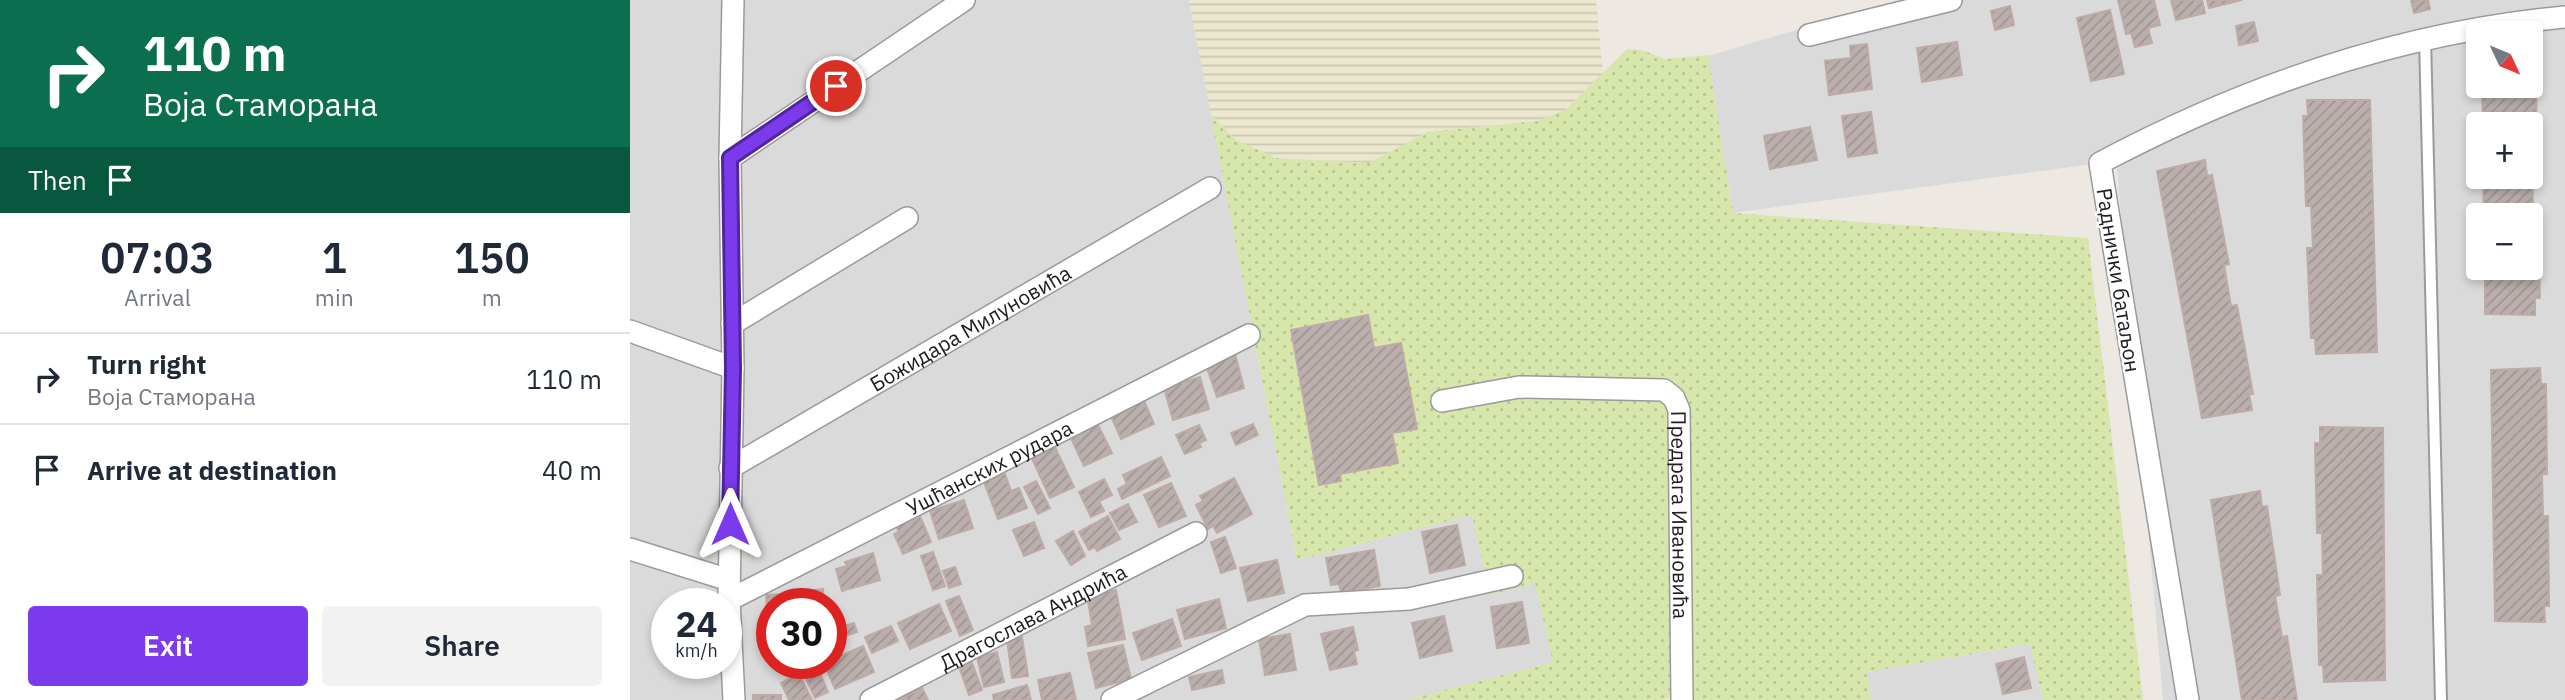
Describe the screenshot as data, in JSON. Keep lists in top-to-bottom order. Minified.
{"streets":{"street":["Раднички батаљон","Божидара Милуновића","Ушћанских рудара","Предрага Ивановића","Драгослава Андрића"]},"north":"bottom right","page":{"turn":["110 m","Воја Стаморана"],"map_buttons":["+","−"],"then":"Then","eta":["07:03","Arrival","1","min","150","m"],"list":[{"name":"Turn right","note":"Воја Стаморана","value":"110 m"},{"name":"Arrive at destination","value":"40 m"}],"speed":"24 km/h","limit":"30","buttons":["Exit","Share"]}}
